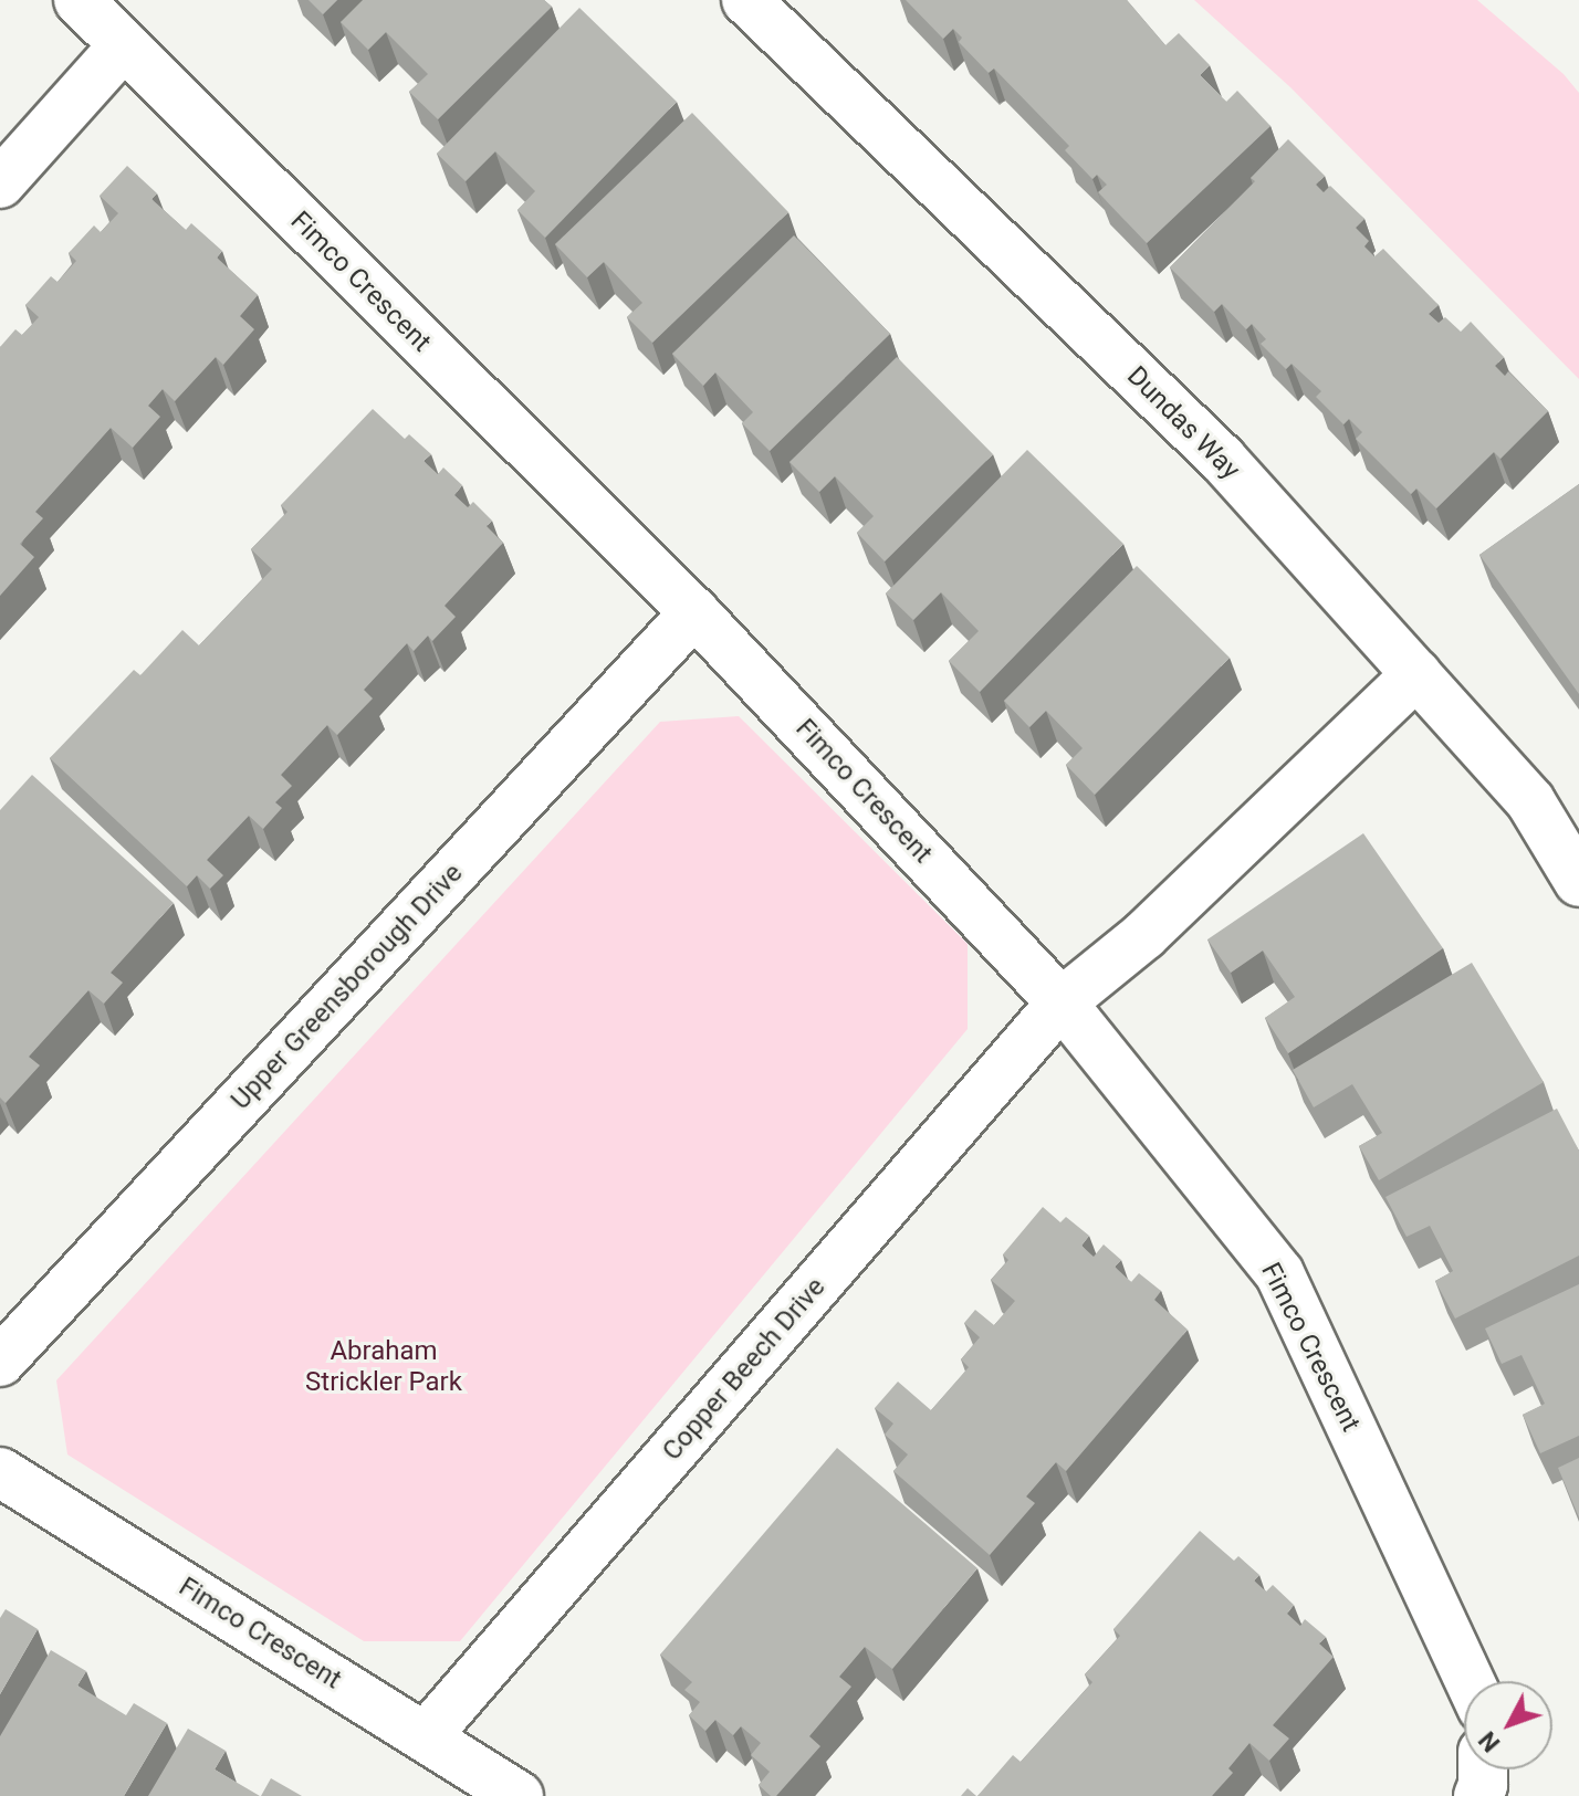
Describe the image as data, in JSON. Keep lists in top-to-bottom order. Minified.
{"streets":{"street":["Fimco Crescent","Dundas Way","Upper Greensborough Drive","Copper Beech Drive"]},"crossings":[["Fimco Crescent","Upper Greensborough Drive"],["Fimco Crescent","Copper Beech Drive"],["Dundas Way","Copper Beech Drive"]],"parks":["Abraham Strickler Park"],"north":"bottom left"}
